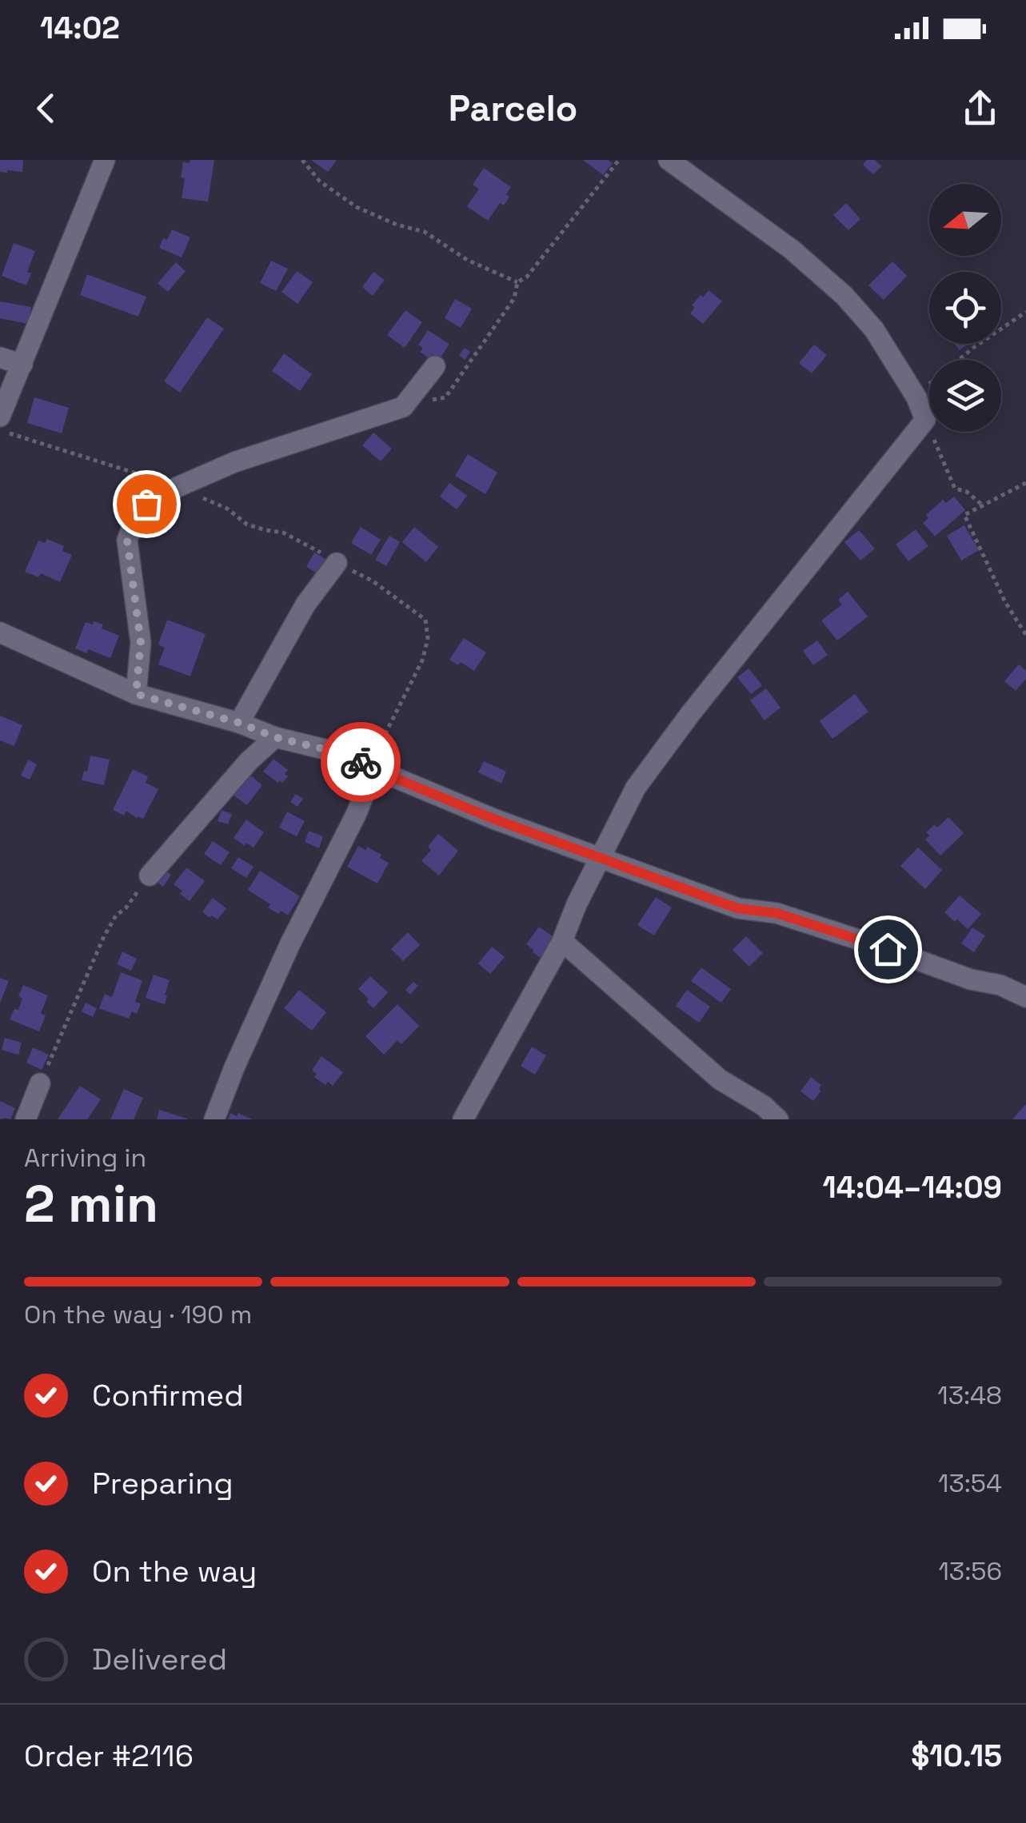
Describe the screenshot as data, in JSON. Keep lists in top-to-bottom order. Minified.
{"north":"left","page":{"status":"14:02","header":"Parcelo","heading":["2 min","Arriving in","14:04–14:09"],"panel":["Order #2116","$10.15"],"bar":"On the way · 190 m","list":[["Confirmed","13:48"],["Preparing","13:54"],["On the way","13:56"],"Delivered"]}}
